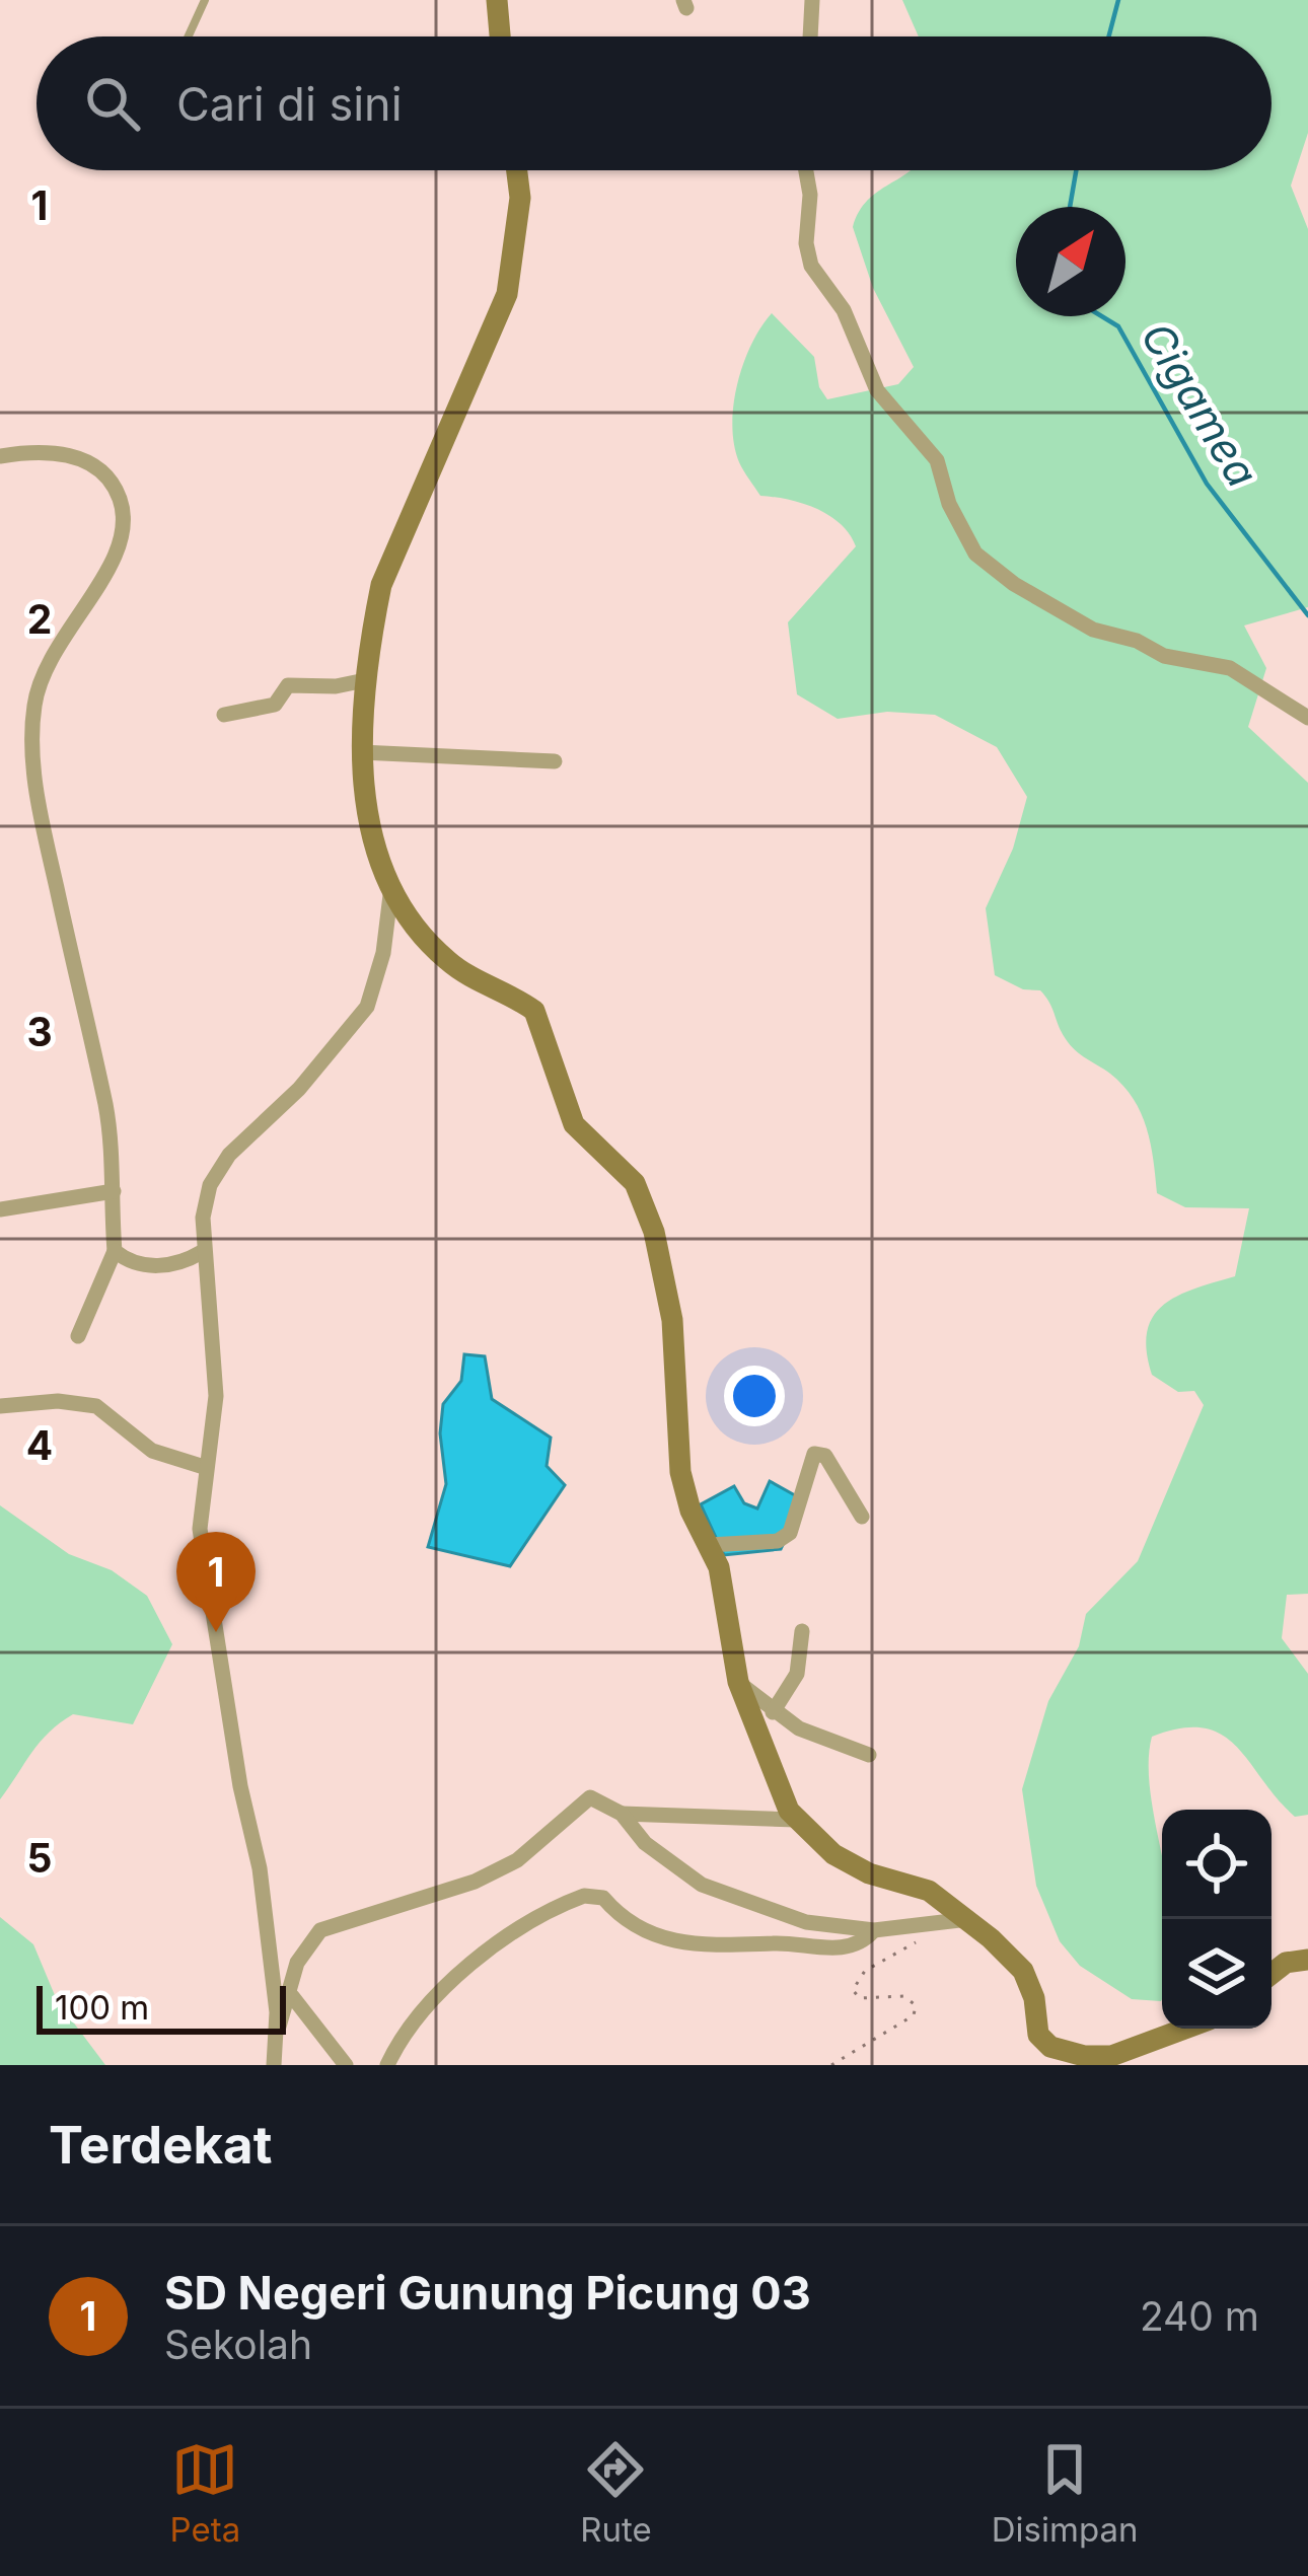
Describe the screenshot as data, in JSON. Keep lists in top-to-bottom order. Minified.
{"water":["Cigamea"],"scale_bar":"100 m","north":"top right","page":{"search":"Cari di sini","pins":"1","scale":"100 m","heading":"Terdekat","list":[{"mark":"1","name":"SD Negeri Gunung Picung 03","note":"Sekolah","value":"240 m"}],"nav":["Peta","Rute","Disimpan"]},"grid":{"rows":["1","2","3","4","5"]}}
